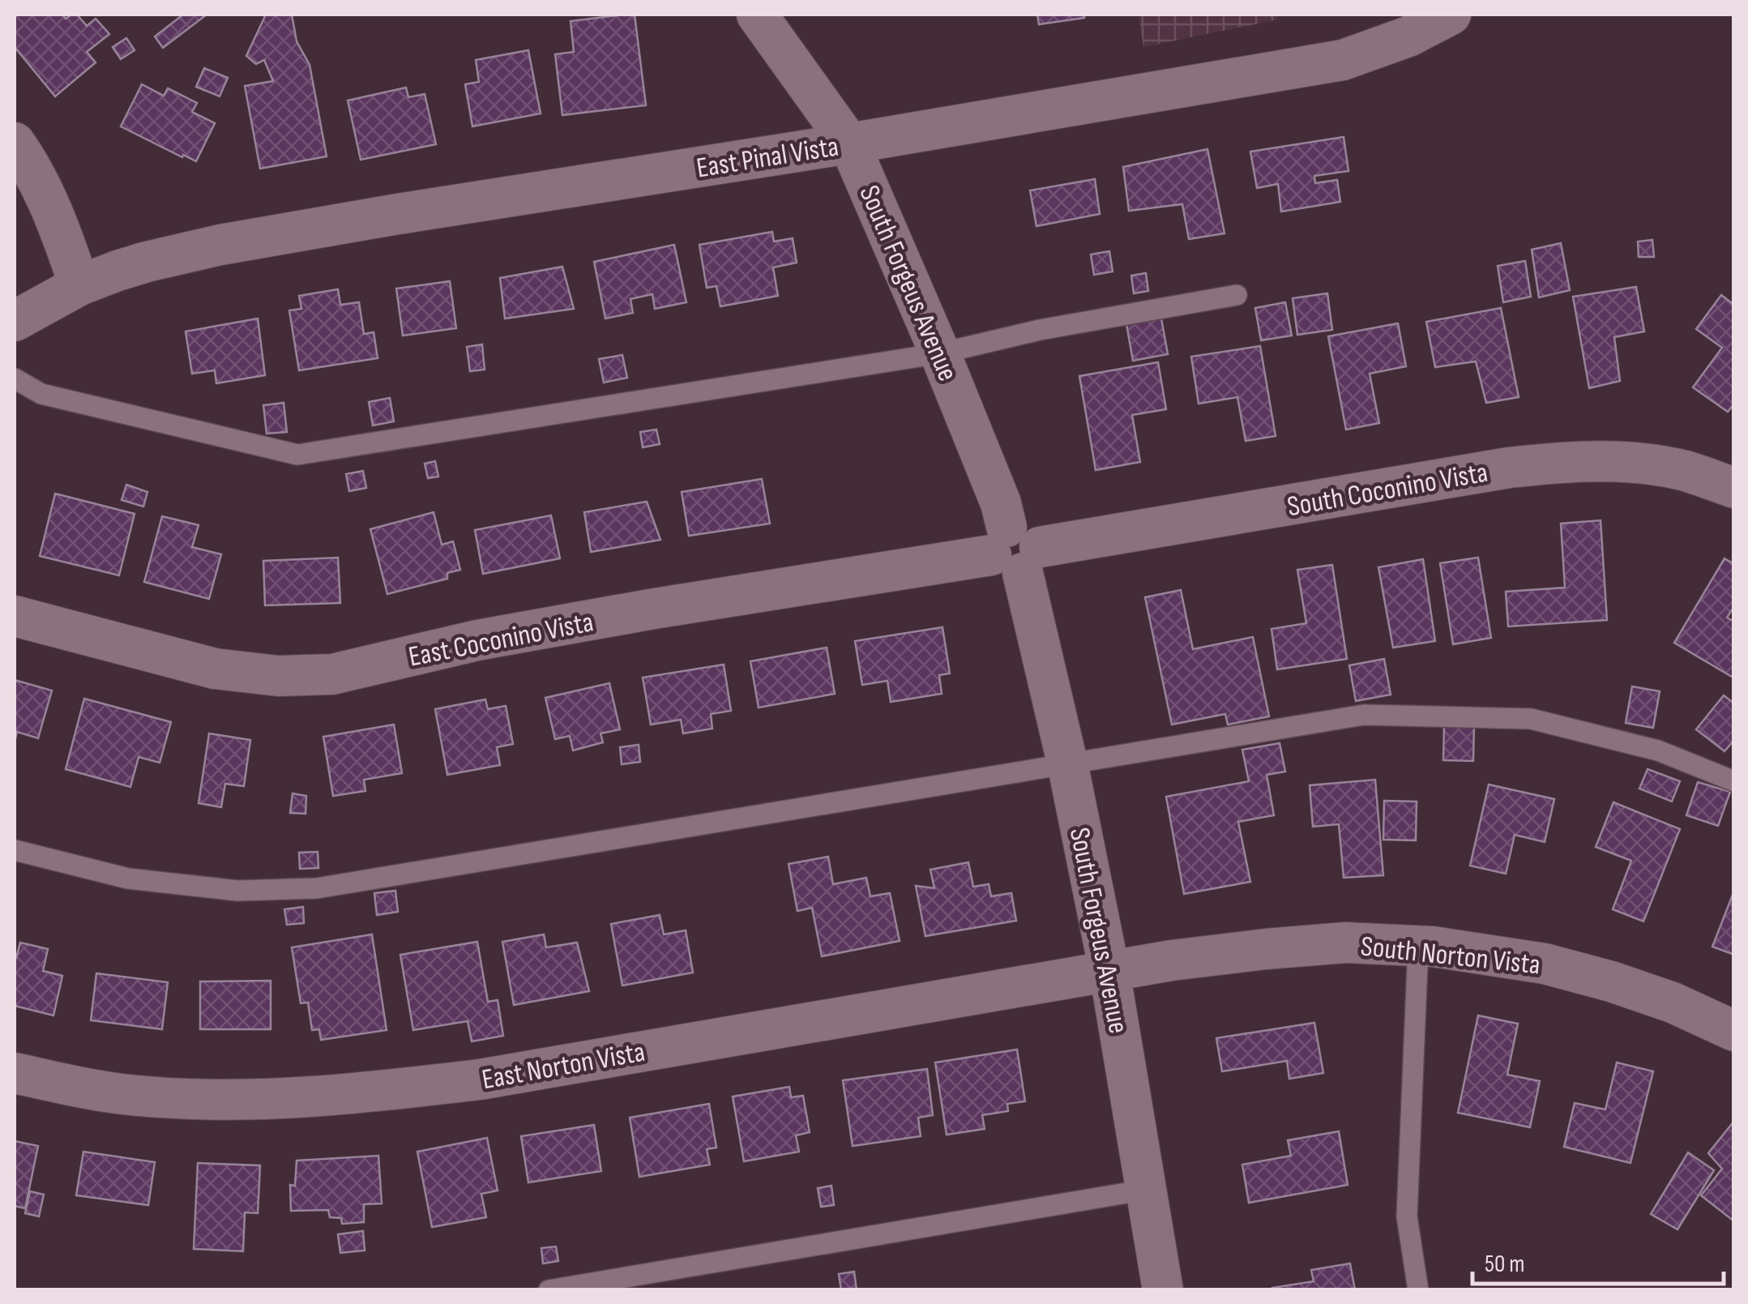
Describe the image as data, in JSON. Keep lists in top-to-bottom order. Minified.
{"streets":{"street":["East Pinal Vista","South Forgeus Avenue","South Coconino Vista","East Coconino Vista","South Norton Vista","East Norton Vista"]},"crossings":[["East Pinal Vista","South Forgeus Avenue"],["South Forgeus Avenue","South Coconino Vista"],["South Forgeus Avenue","East Coconino Vista"],["South Forgeus Avenue","South Norton Vista"],["South Forgeus Avenue","East Norton Vista"],["South Coconino Vista","East Coconino Vista"],["South Norton Vista","East Norton Vista"]],"scale_bar":"50 m"}
